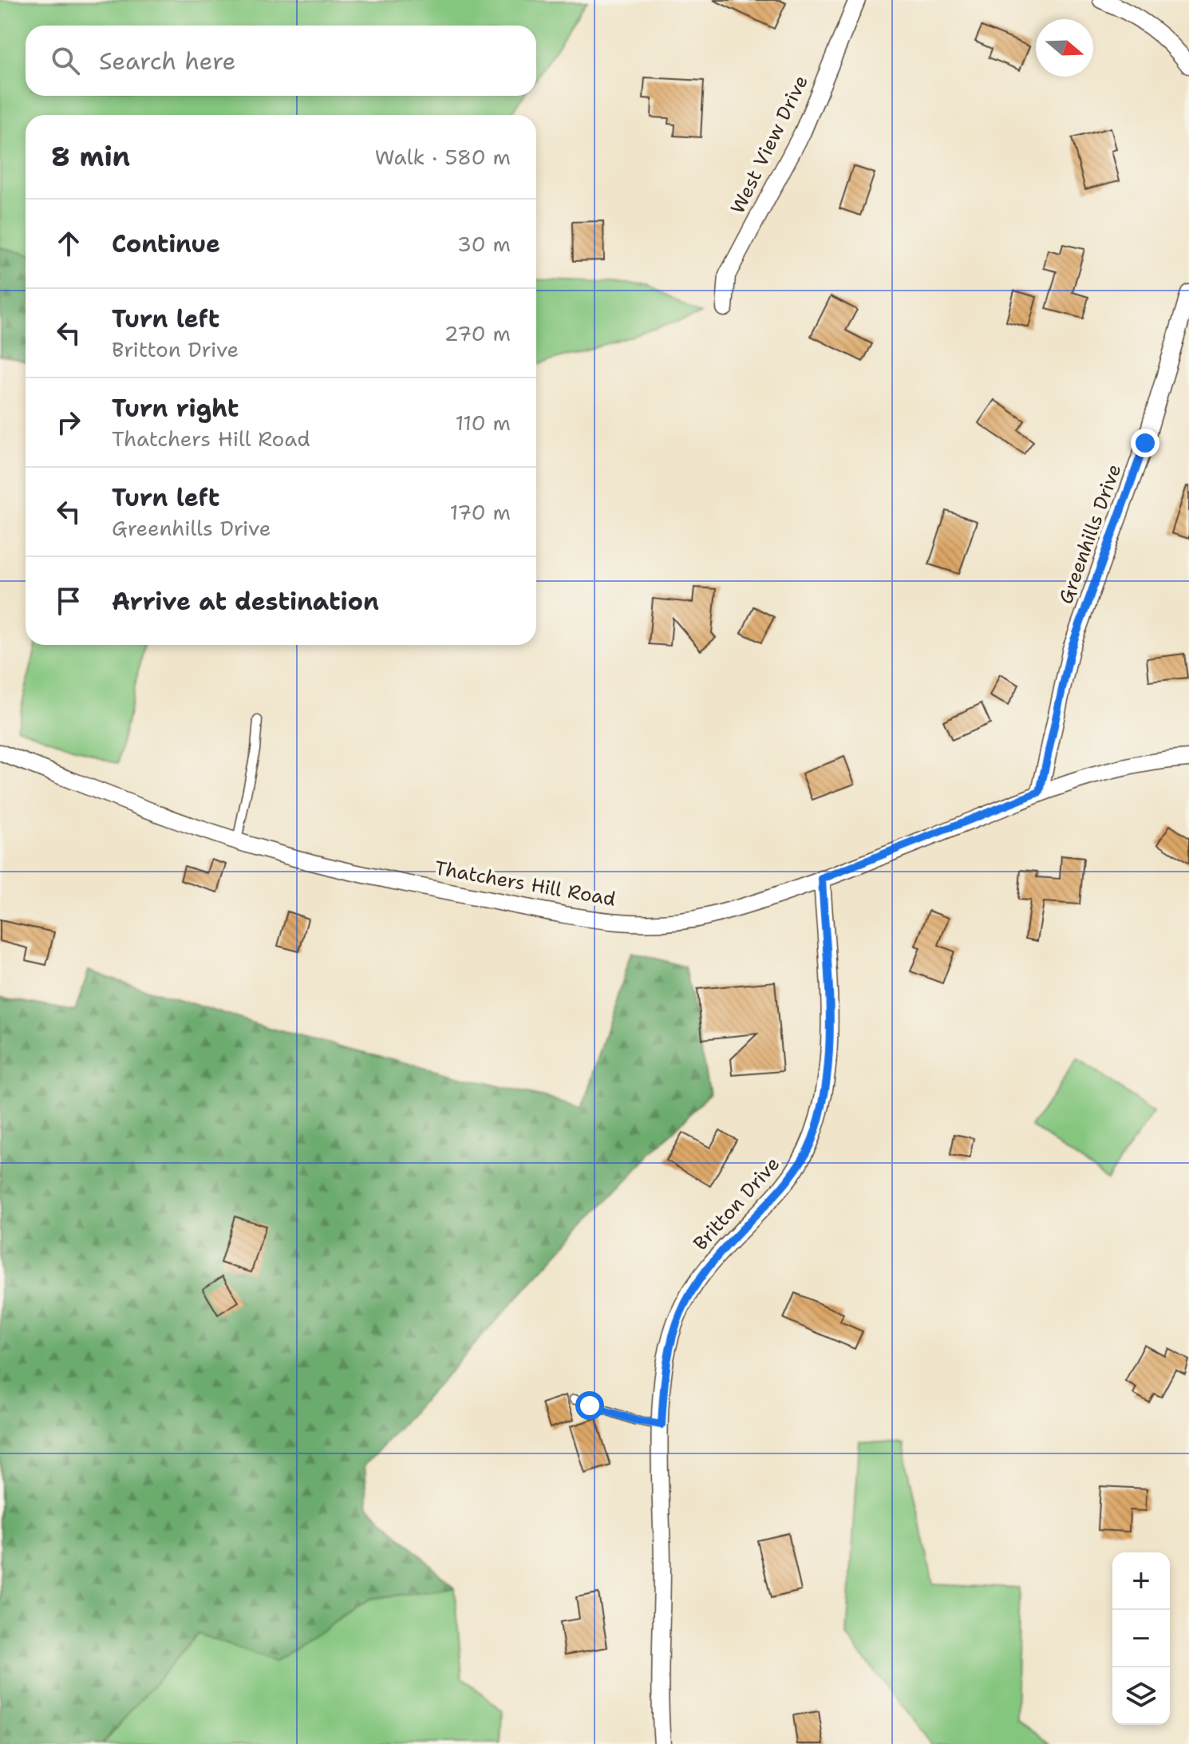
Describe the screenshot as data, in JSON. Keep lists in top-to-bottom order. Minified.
{"streets":{"street":["West View Drive","Greenhills Drive","Thatchers Hill Road","Britton Drive"]},"crossings":[["Greenhills Drive","Thatchers Hill Road"],["Thatchers Hill Road","Britton Drive"]],"north":"right","page":{"search":"Search here","heading":["8 min","Walk · 580 m"],"list":[["Continue","30 m"],["Turn left","Britton Drive","270 m"],["Turn right","Thatchers Hill Road","110 m"],["Turn left","Greenhills Drive","170 m"],"Arrive at destination"],"map_buttons":["+","−"]}}
